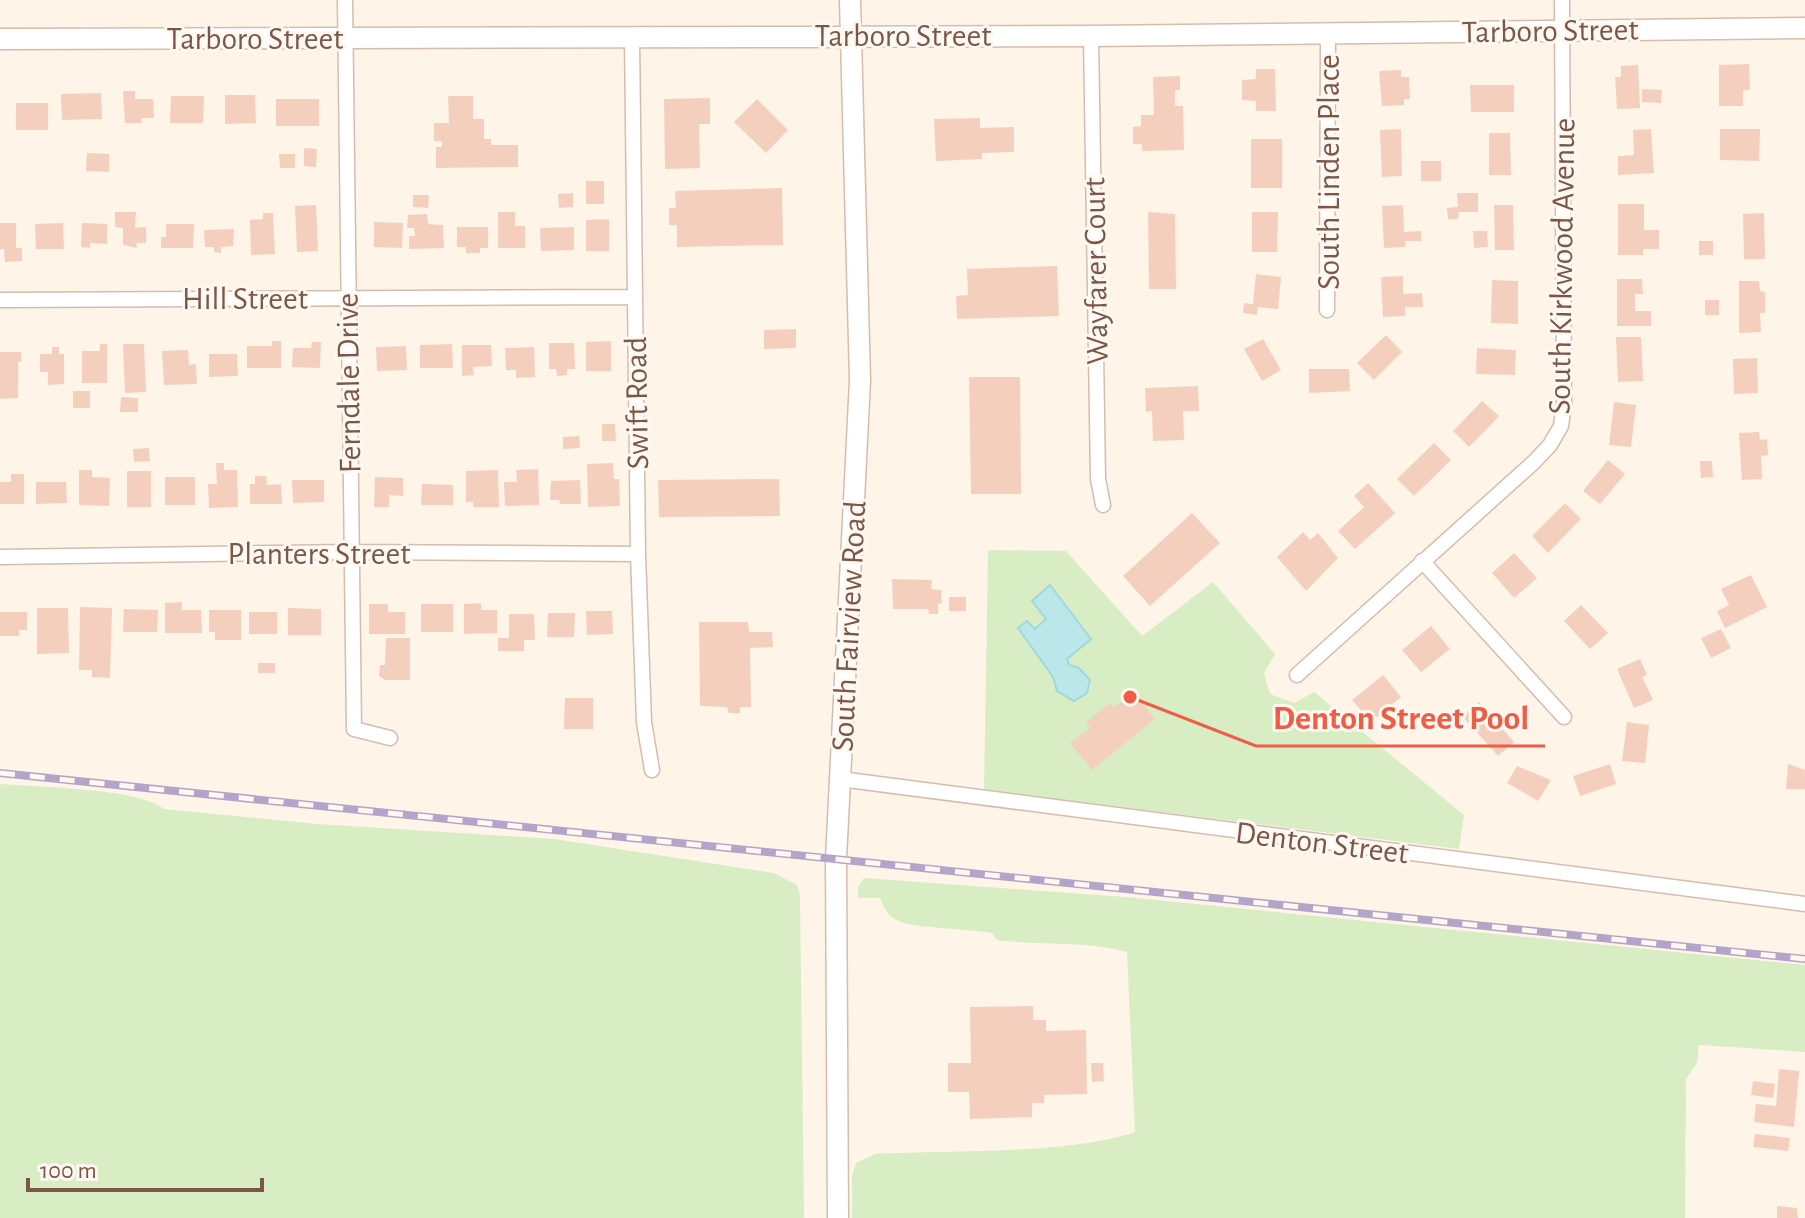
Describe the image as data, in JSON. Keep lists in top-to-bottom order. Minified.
{"streets":{"street":["Tarboro Street","South Linden Place","South Kirkwood Avenue","Wayfarer Court","Hill Street","Ferndale Drive","Swift Road","Planters Street","South Fairview Road","Denton Street"]},"crossings":[["Tarboro Street","South Linden Place"],["Tarboro Street","South Kirkwood Avenue"],["Tarboro Street","Wayfarer Court"],["Tarboro Street","Ferndale Drive"],["Tarboro Street","Swift Road"],["Tarboro Street","South Fairview Road"],["Hill Street","Ferndale Drive"],["Hill Street","Swift Road"],["Ferndale Drive","Planters Street"],["Swift Road","Planters Street"],["South Fairview Road","Denton Street"]],"places":["Denton Street Pool"],"scale_bar":"100 m"}
